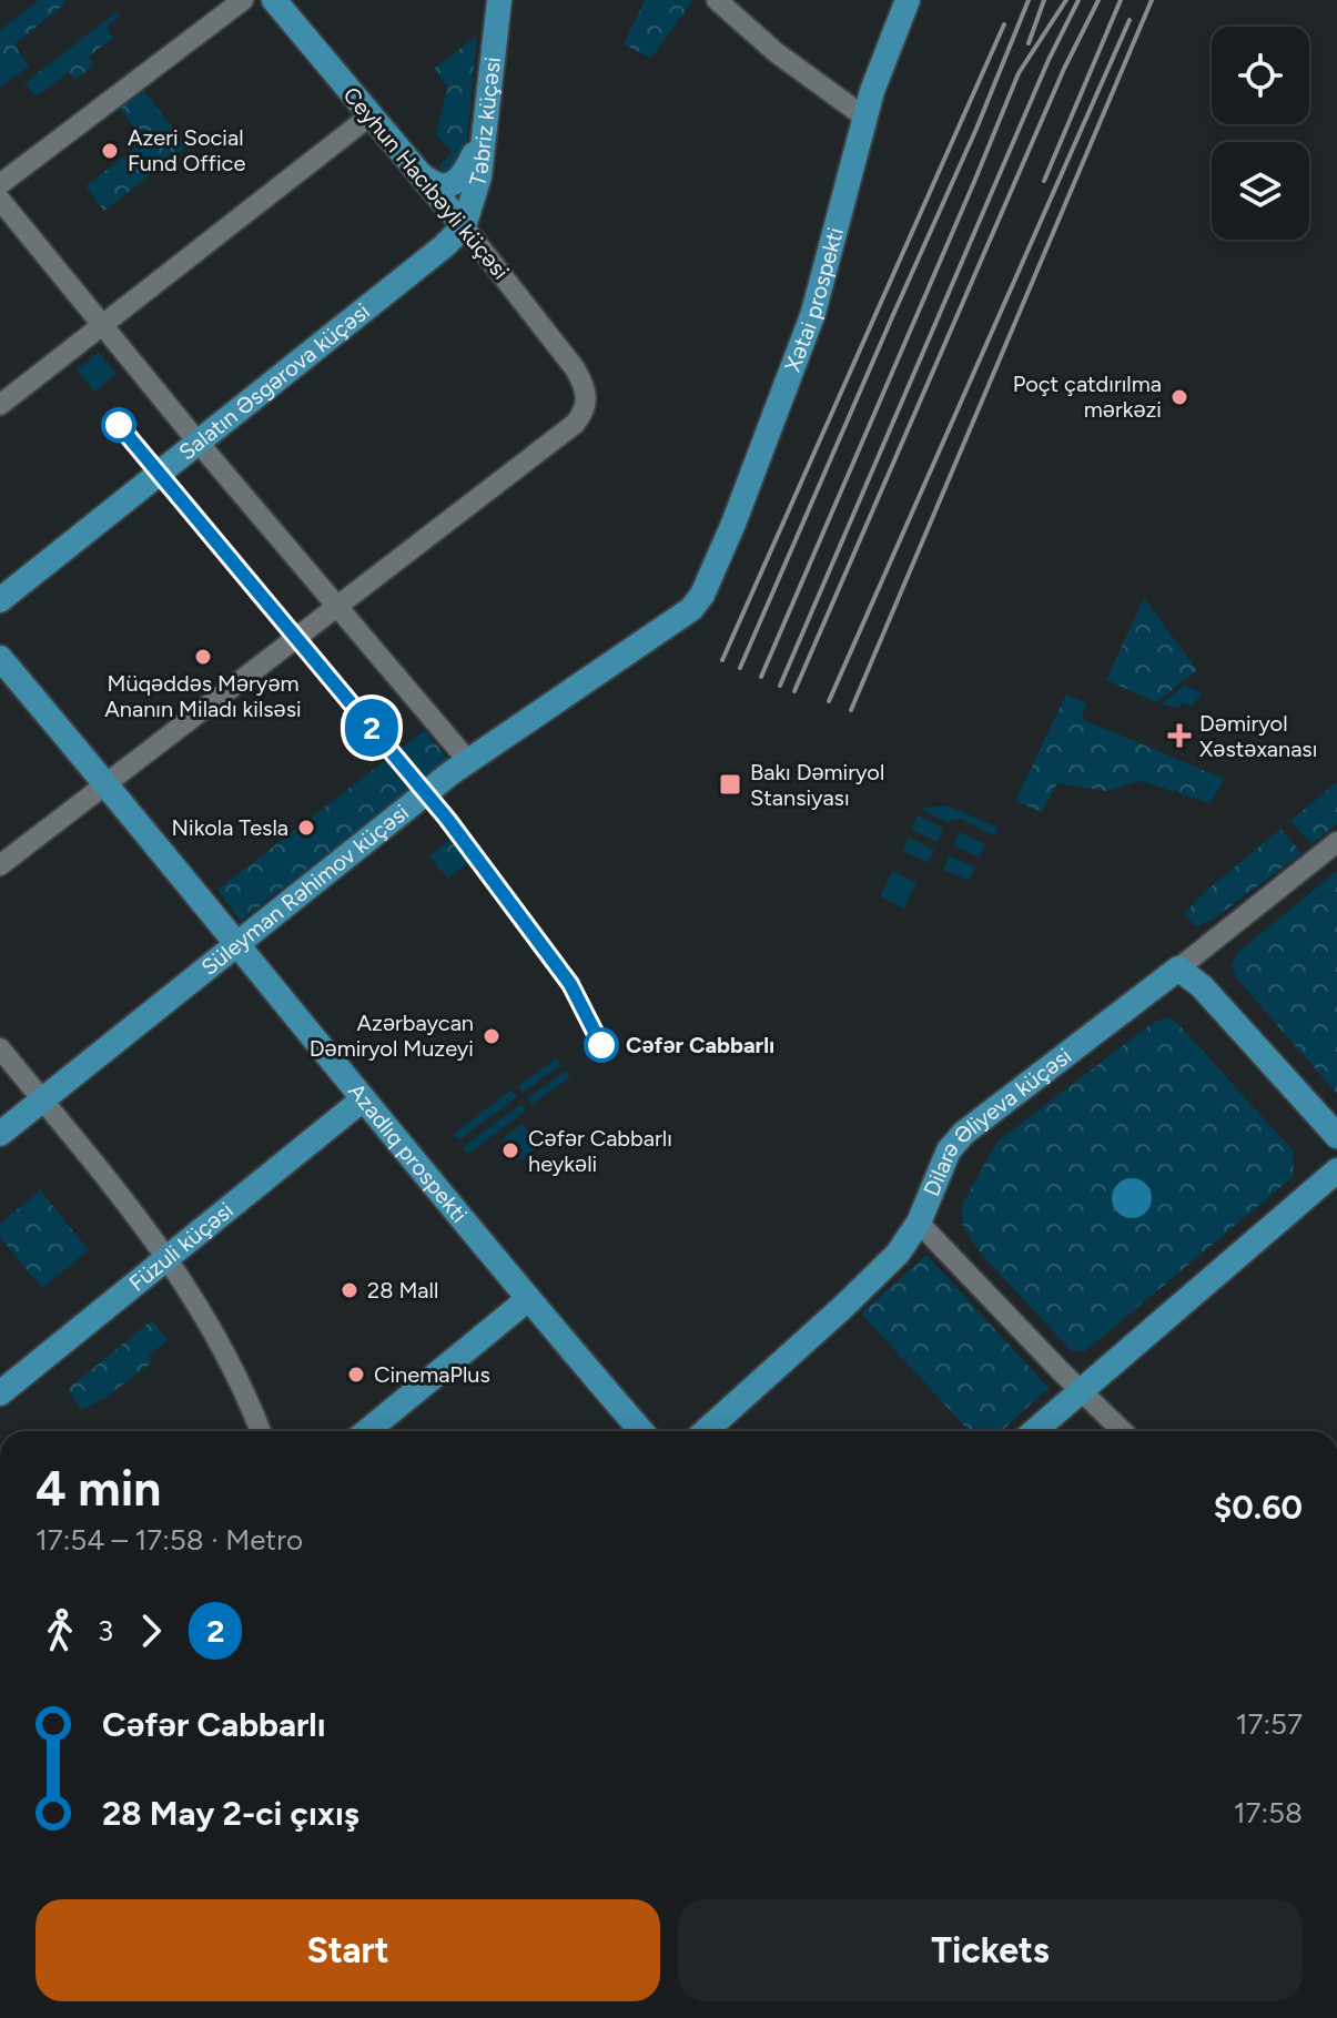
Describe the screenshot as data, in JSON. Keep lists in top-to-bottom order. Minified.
{"streets":{"main road":["Təbriz küçəsi","Ceyhun Hacıbəyli küçəsi","Xətai prospekti","Salatın Əsgərova küçəsi","Süleyman Rəhimov küçəsi","Dilarə Əliyeva küçəsi","Azadlıq prospekti","Füzuli küçəsi"]},"crossings":[["Təbriz küçəsi","Ceyhun Hacıbəyli küçəsi"],["Təbriz küçəsi","Salatın Əsgərova küçəsi"],["Ceyhun Hacıbəyli küçəsi","Salatın Əsgərova küçəsi"],["Xətai prospekti","Süleyman Rəhimov küçəsi"],["Süleyman Rəhimov küçəsi","Azadlıq prospekti"],["Azadlıq prospekti","Füzuli küçəsi"]],"places":{"other":["Azeri Social Fund Office","Poçt çatdırılma mərkəzi","Müqəddəs Məryəm Ananın Miladı kilsəsi","Nikola Tesla","Azərbaycan Dəmiryol Muzeyi","Cəfər Cabbarlı","Cəfər Cabbarlı heykəli","28 Mall","CinemaPlus"],"health":["Dəmiryol Xəstəxanası"],"transit":["Bakı Dəmiryol Stansiyası"]},"lines":["metro line 2"],"page":{"on_map":"2","heading":["4 min","17:54 – 17:58 · Metro","$0.60"],"legs":["3","2"],"list":[{"name":"Cəfər Cabbarlı","value":"17:57"},{"name":"28 May 2-ci çıxış","value":"17:58"}],"buttons":["Start","Tickets"]}}
